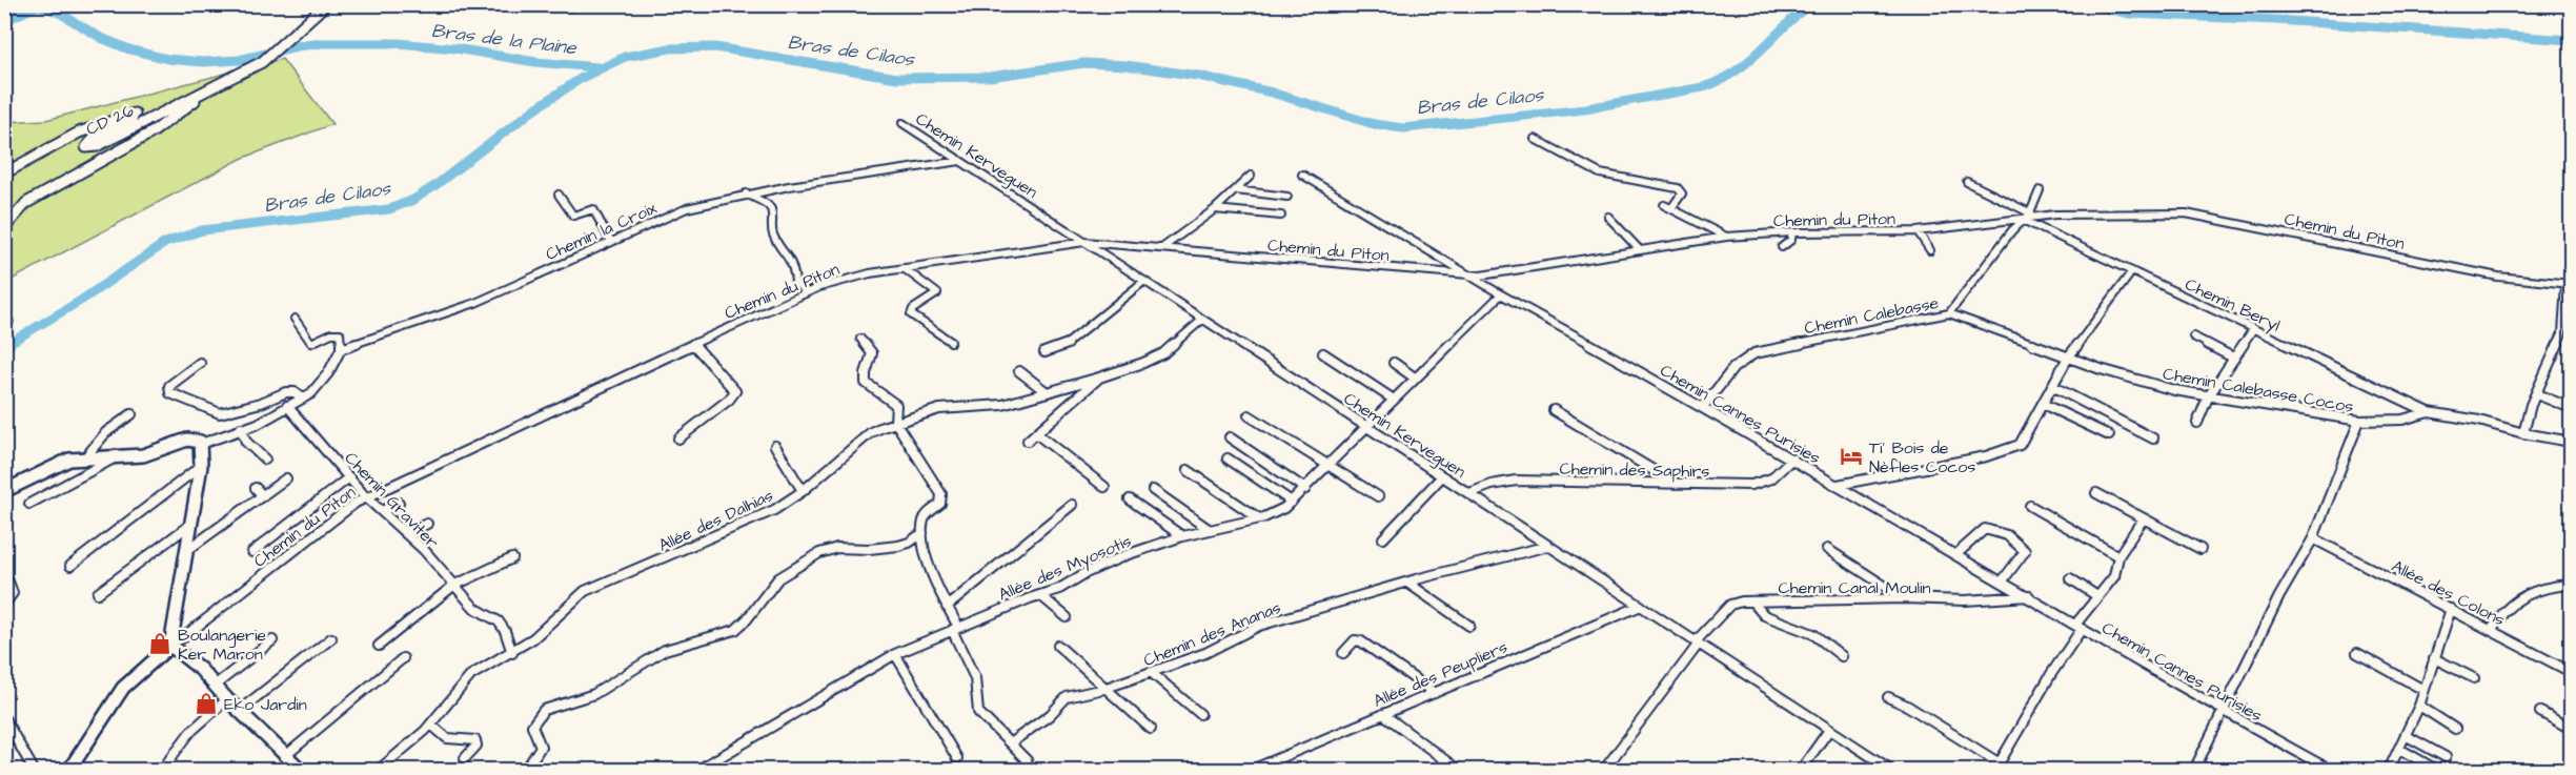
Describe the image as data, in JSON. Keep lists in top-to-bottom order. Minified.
{"streets":{"main road":["CD 26"],"street":["Chemin Kerveguen","Chemin du Piton","Chemin la Croix","Chemin Beryl","Chemin Calebasse","Chemin Calebasse Cocos","Chemin Cannes Purisies","Chemin des Saphirs","Chemin Graviter","Allée des Dalhias","Allée des Myosotis","Chemin Canal Moulin","Allée des Colons","Chemin des Ananas","Allée des Peupliers"]},"crossings":[["Chemin Kerveguen","Chemin du Piton"],["Chemin Kerveguen","Chemin la Croix"],["Chemin Kerveguen","Chemin des Saphirs"],["Chemin Kerveguen","Allée des Dalhias"],["Chemin Kerveguen","Allée des Myosotis"],["Chemin Kerveguen","Chemin Canal Moulin"],["Chemin Kerveguen","Chemin des Ananas"],["Chemin Kerveguen","Allée des Peupliers"],["Chemin du Piton","Chemin Beryl"],["Chemin du Piton","Chemin Calebasse"],["Chemin du Piton","Chemin Cannes Purisies"],["Chemin du Piton","Chemin Graviter"],["Chemin Beryl","Chemin Calebasse"],["Chemin Beryl","Chemin Calebasse Cocos"],["Chemin Calebasse","Chemin Calebasse Cocos"],["Chemin Calebasse","Chemin Cannes Purisies"],["Chemin Cannes Purisies","Chemin des Saphirs"],["Chemin Cannes Purisies","Allée des Myosotis"],["Chemin Cannes Purisies","Chemin Canal Moulin"],["Chemin Graviter","Allée des Dalhias"]],"water":["Bras de la Plaine","Bras de Cilaos"],"places":{"hotel":["Ti' Bois de Nèfles Cocos"],"shop":["Boulangerie Ker Maron","Eko Jardin"]}}
